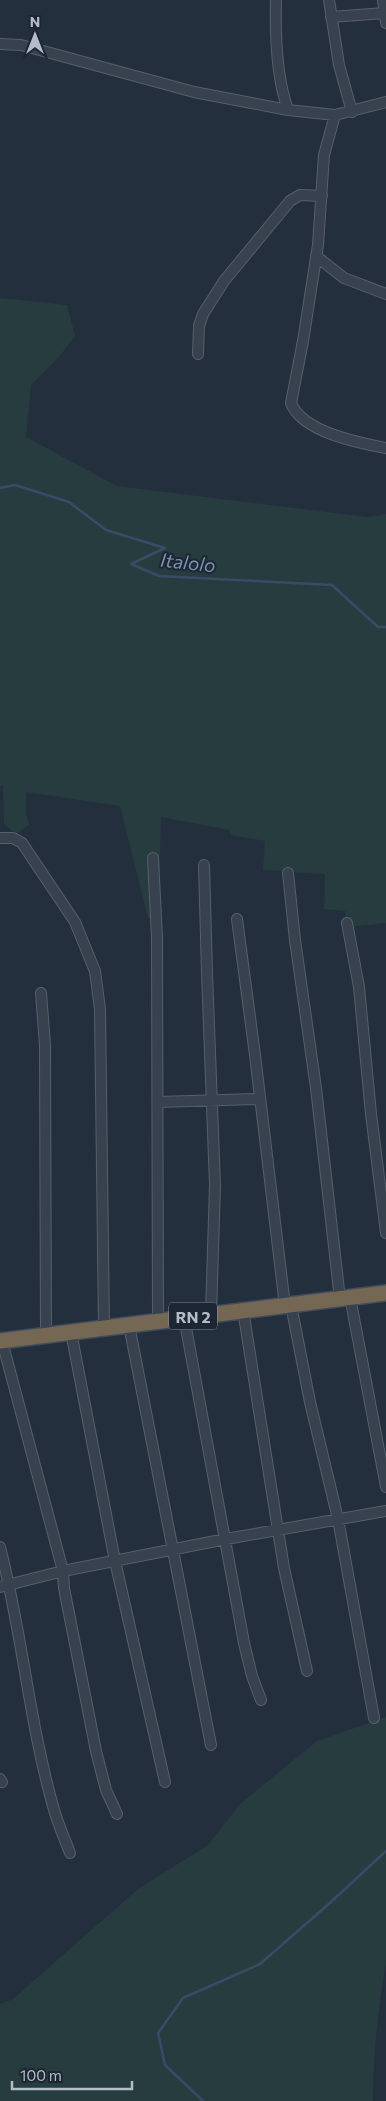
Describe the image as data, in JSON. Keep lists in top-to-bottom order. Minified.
{"streets":{"highway":["RN 2"]},"water":["Italolo"],"scale_bar":"100 m","north":"top"}
